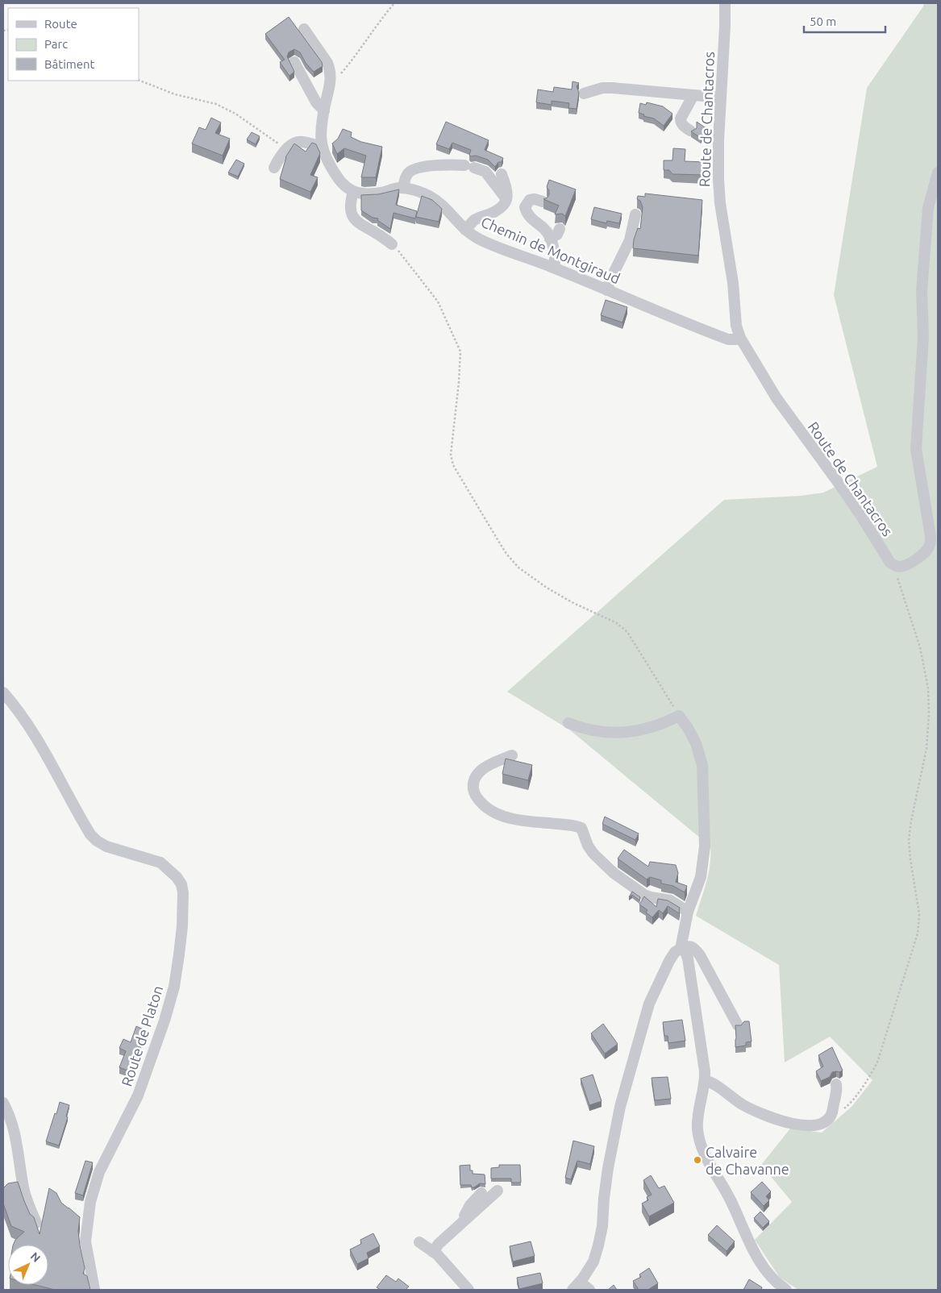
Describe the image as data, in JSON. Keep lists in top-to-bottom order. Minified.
{"streets":{"street":["Route de Chantacros","Chemin de Montgiraud","Route de Platon"]},"crossings":[["Route de Chantacros","Chemin de Montgiraud"]],"places":["Calvaire de Chavanne"],"legend":["Route","Parc","Bâtiment"],"scale_bar":"50 m","north":"top right"}
